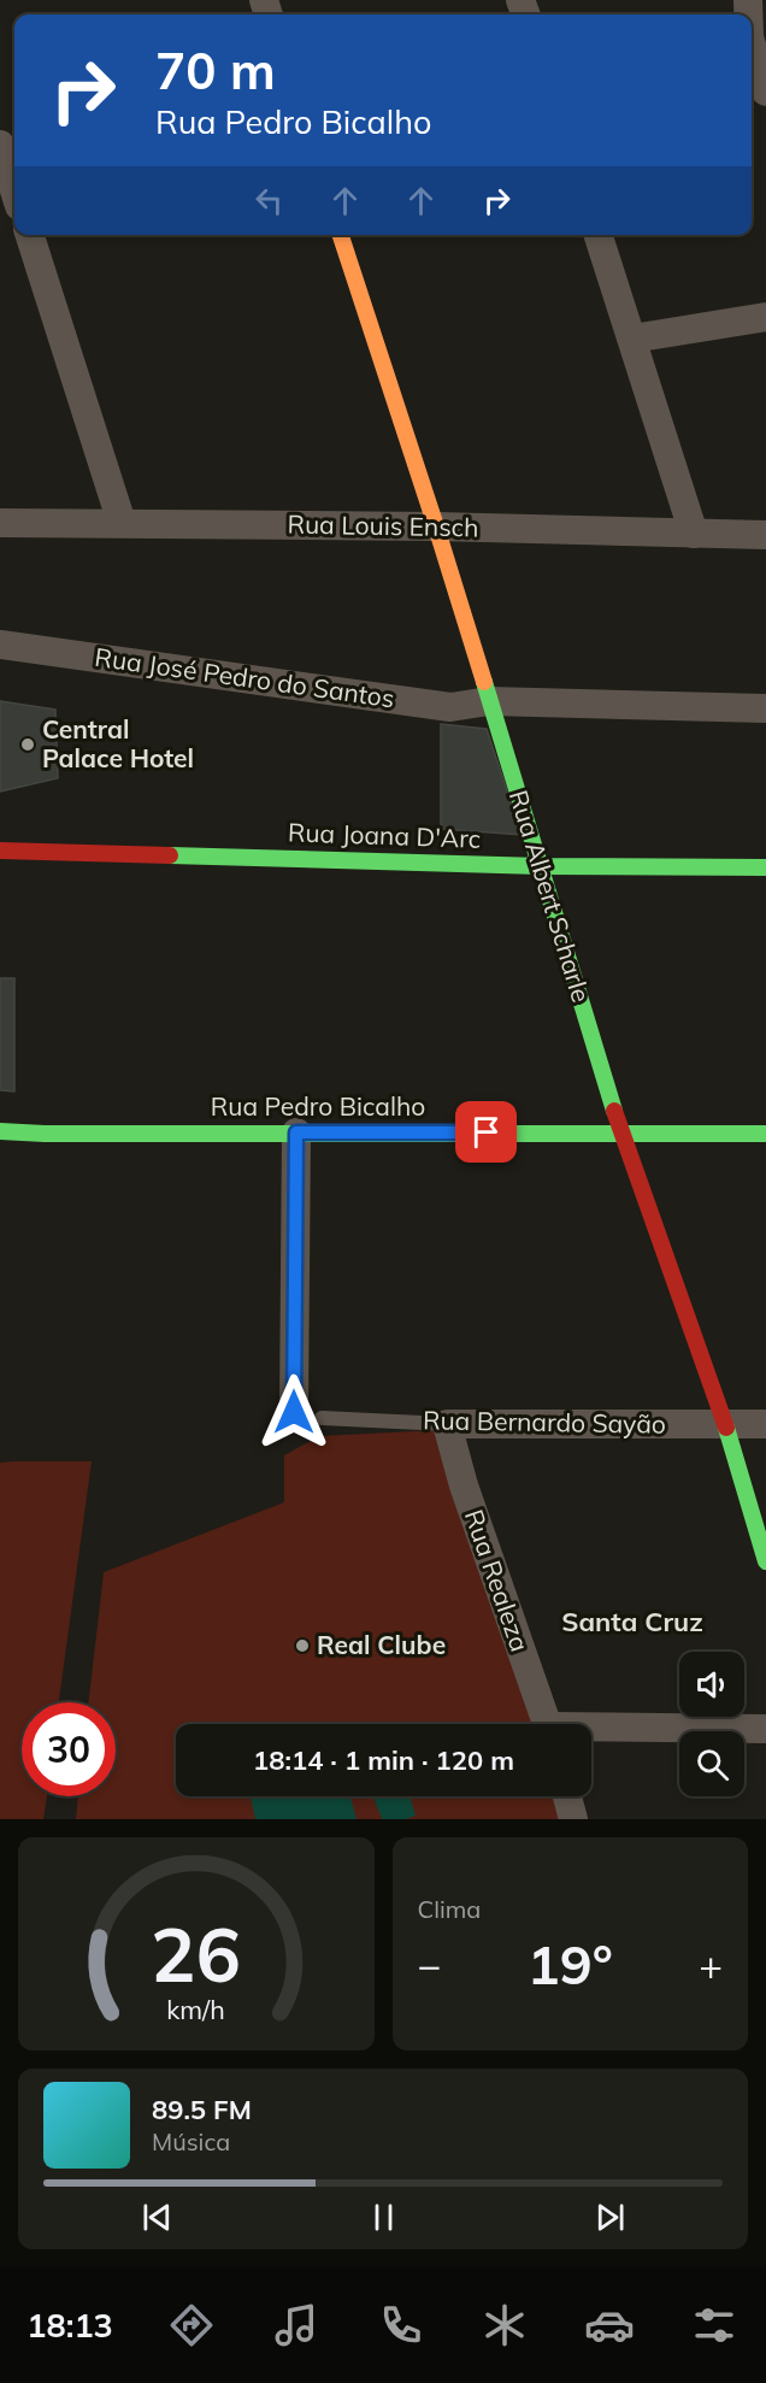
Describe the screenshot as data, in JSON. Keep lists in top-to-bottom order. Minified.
{"streets":{"street":["Rua Louis Ensch","Rua José Pedro do Santos","Rua Joana D'Arc","Rua Albert Scharle","Rua Pedro Bicalho","Rua Bernardo Sayão","Rua Realeza"]},"crossings":[["Rua Louis Ensch","Rua Albert Scharle"],["Rua José Pedro do Santos","Rua Albert Scharle"],["Rua Joana D'Arc","Rua Albert Scharle"],["Rua Albert Scharle","Rua Pedro Bicalho"],["Rua Albert Scharle","Rua Bernardo Sayão"],["Rua Bernardo Sayão","Rua Realeza"]],"districts":["Santa Cruz"],"places":["Central Palace Hotel","Real Clube"],"page":{"turn":["70 m","Rua Pedro Bicalho"],"limit":"30","trip":"18:14 · 1 min · 120 m","tile":"Clima","heat":["−","19°","+"],"song":["89.5 FM","Música"],"tabs":"18:13","gauge":["26","km/h"]}}
